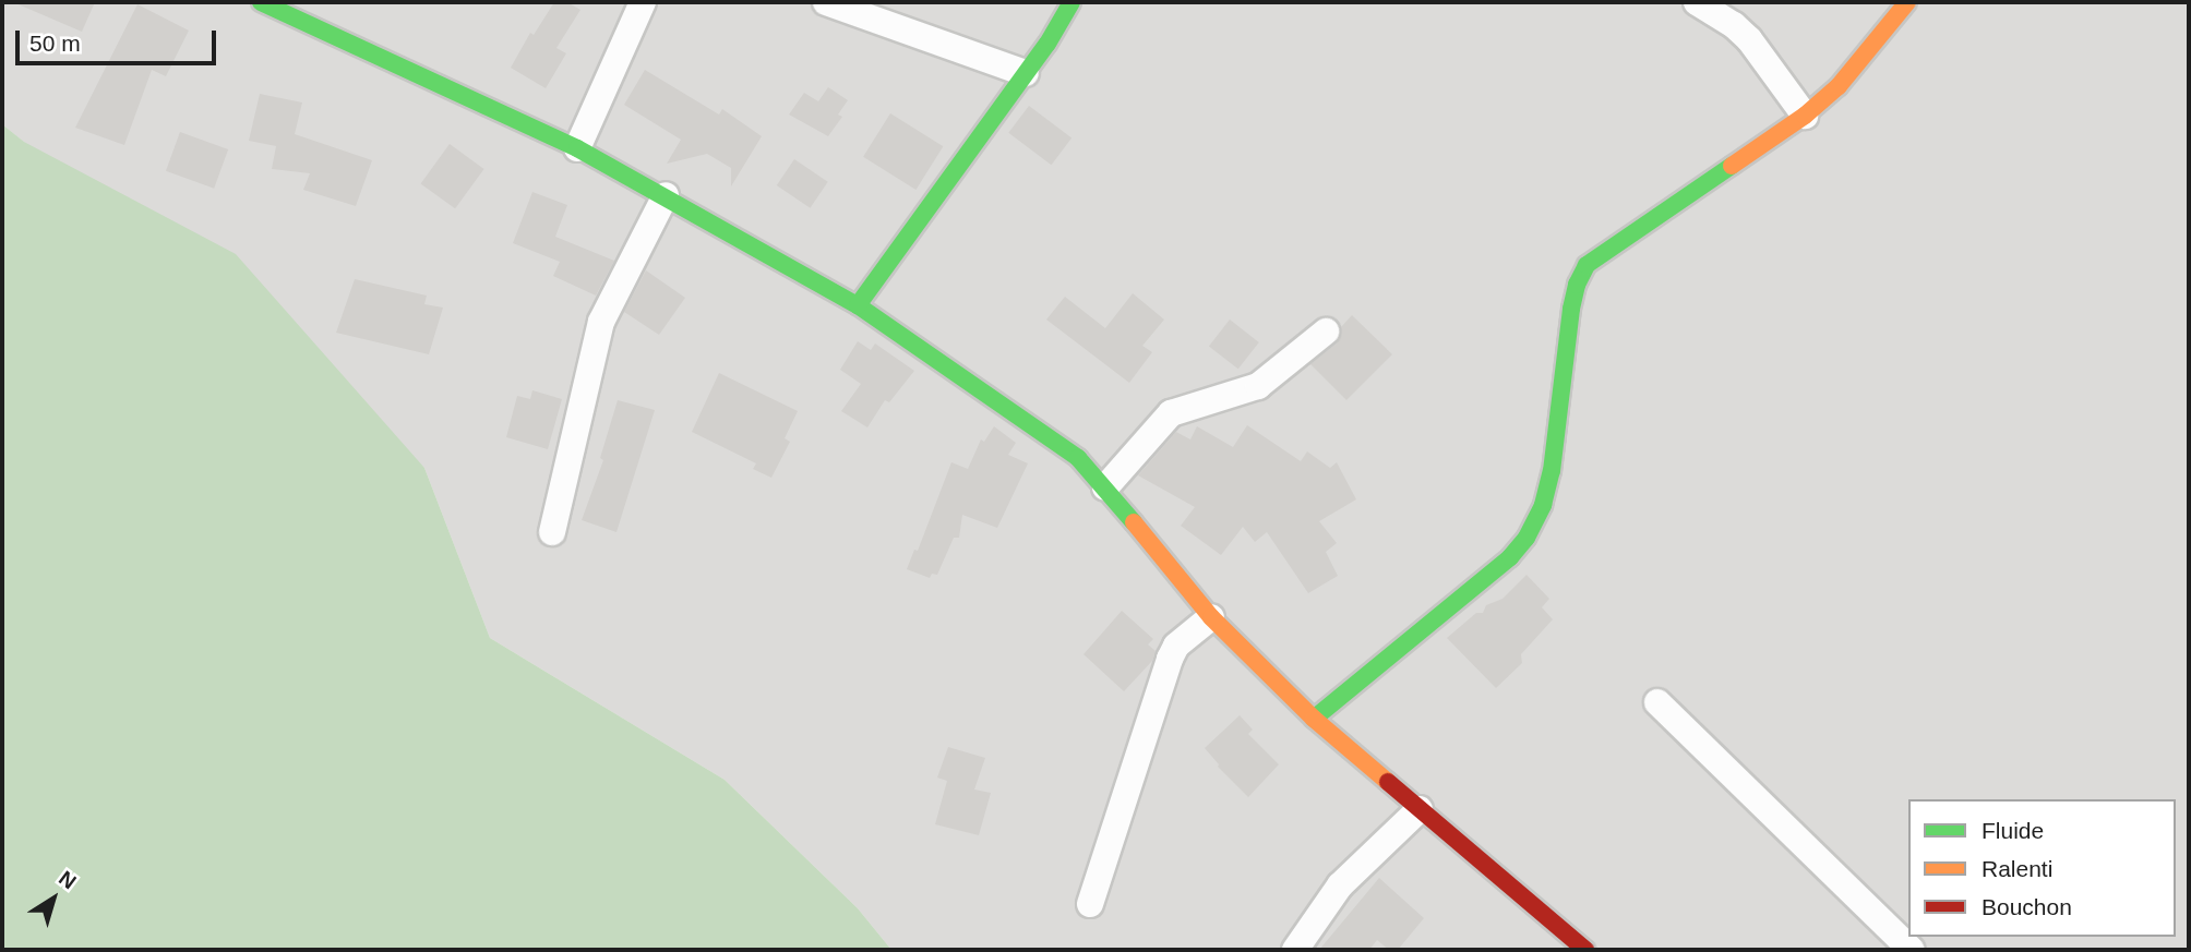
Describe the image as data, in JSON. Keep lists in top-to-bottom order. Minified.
{"legend":["Fluide","Ralenti","Bouchon"],"scale_bar":"50 m","north":"top right"}
